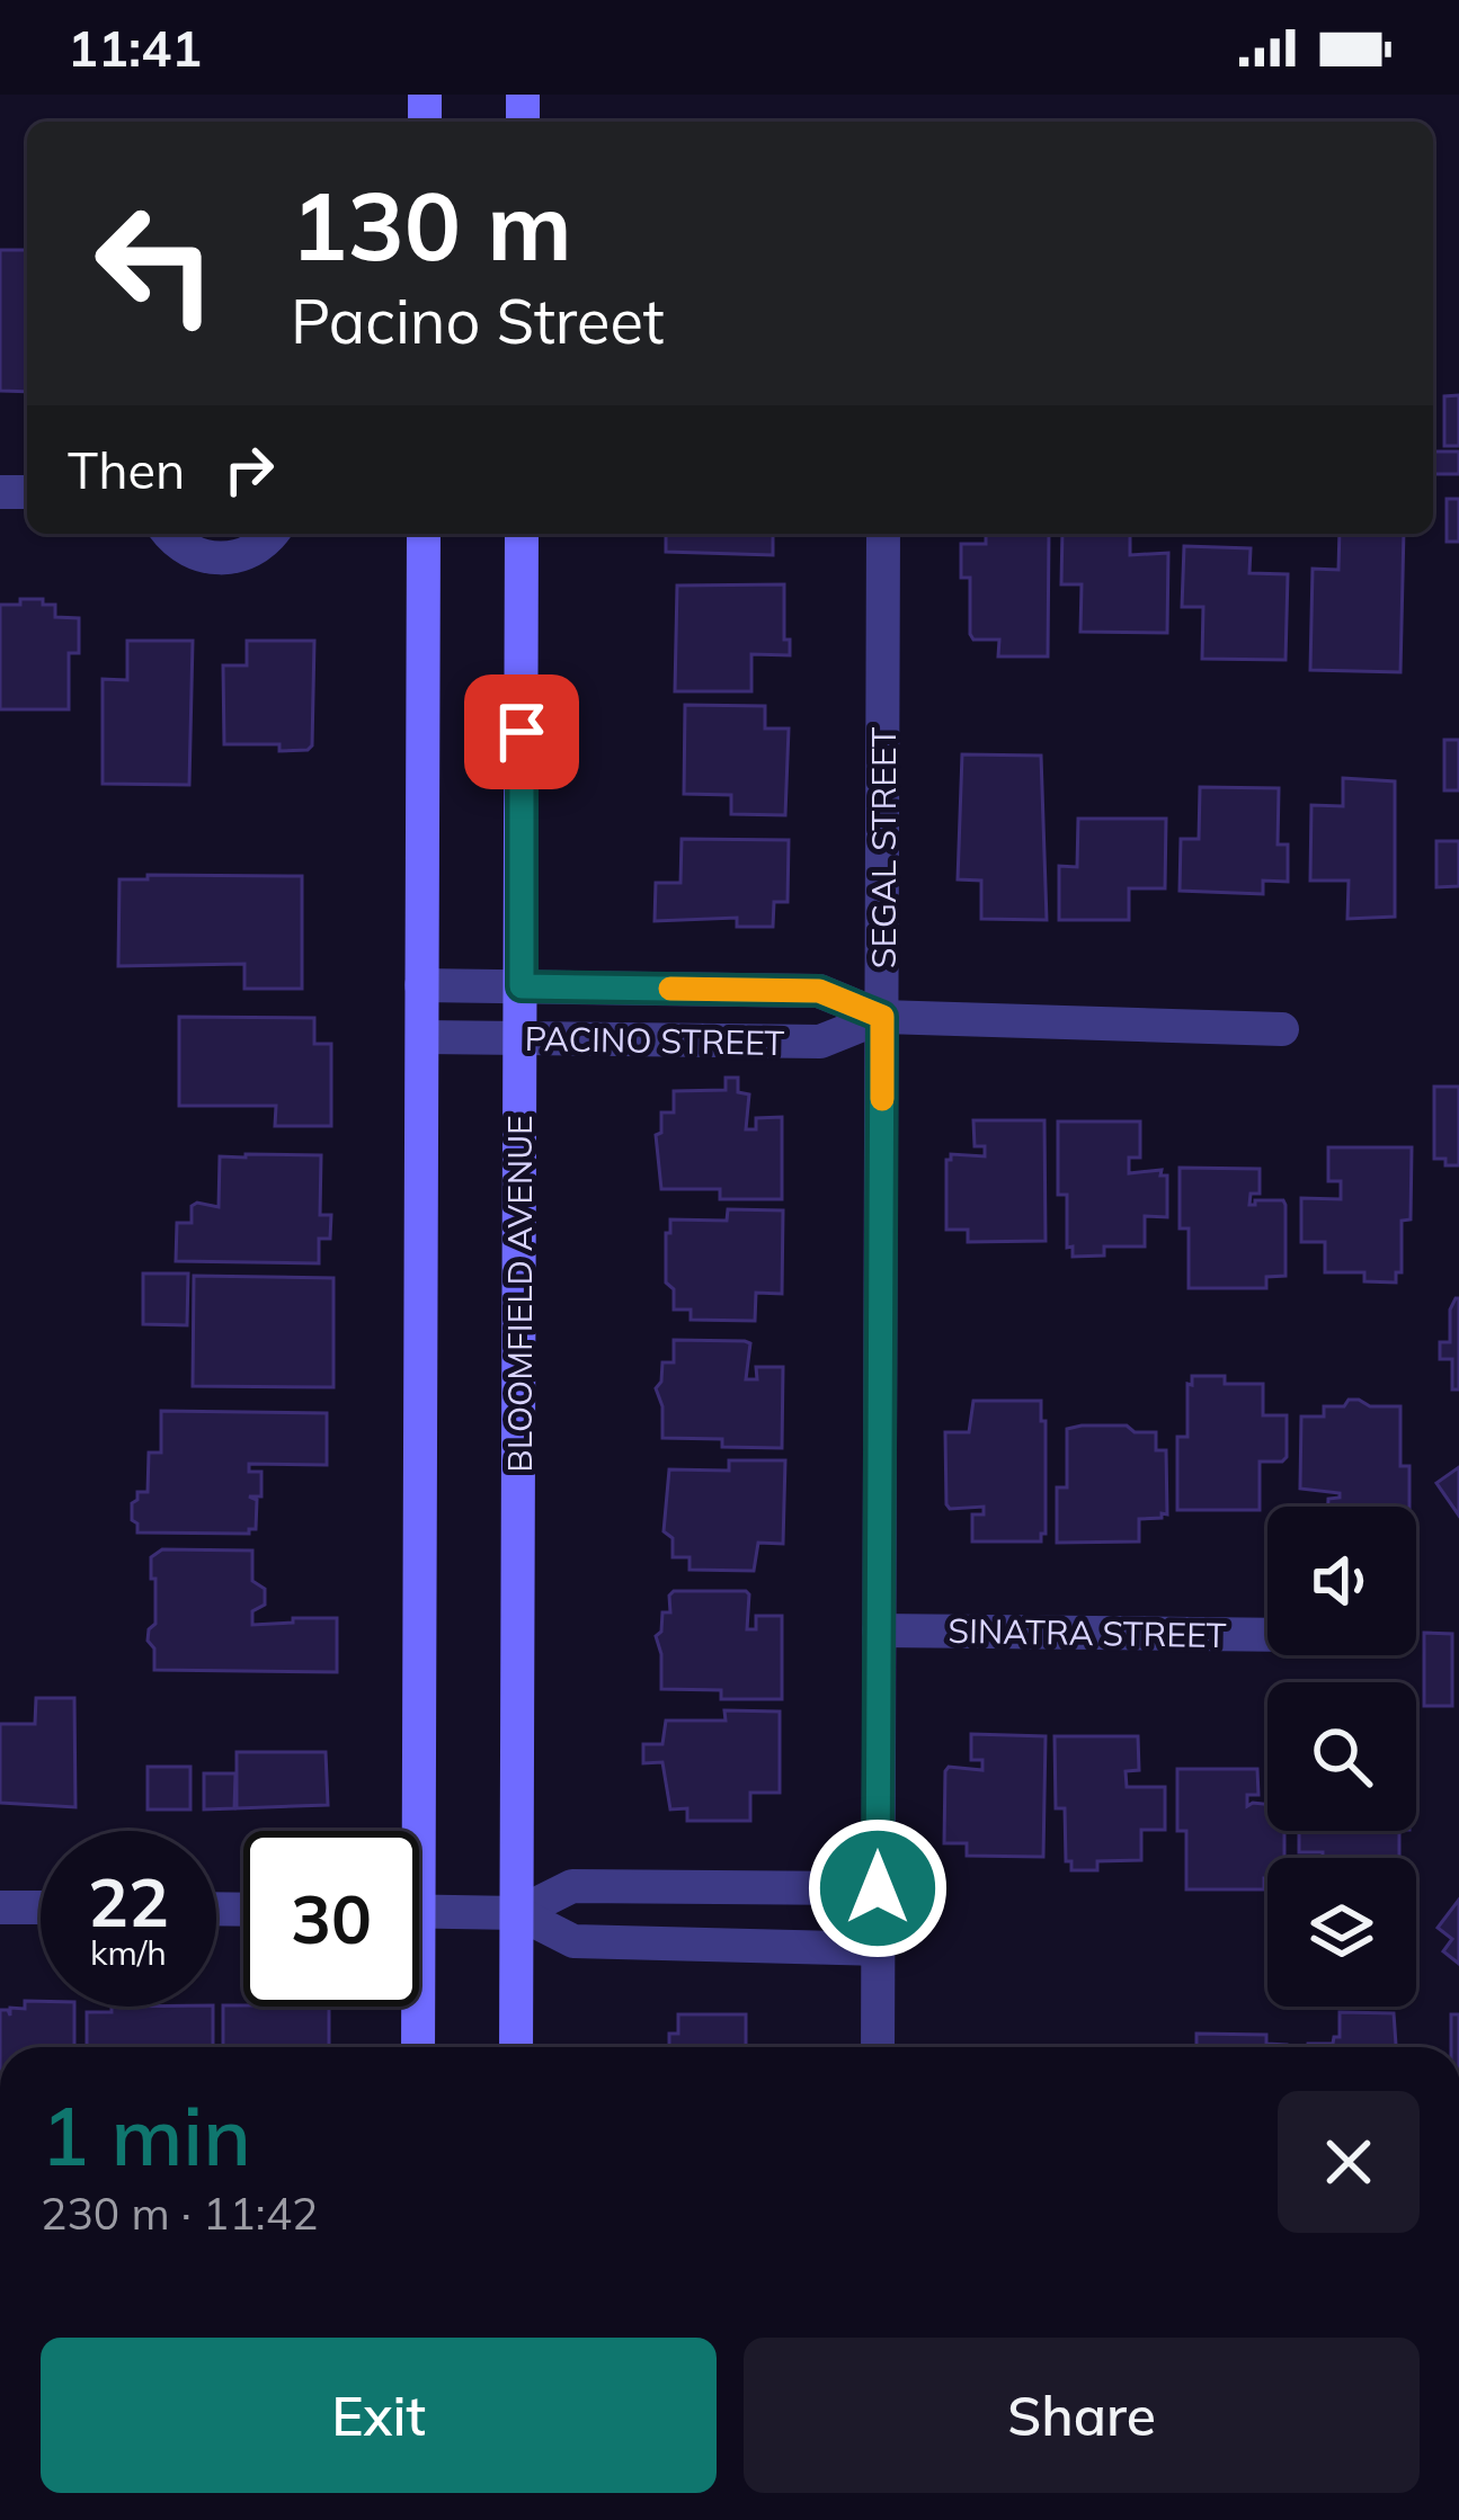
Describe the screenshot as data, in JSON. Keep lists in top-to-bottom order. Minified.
{"streets":{"street":["SEGAL STREET","PACINO STREET","BLOOMFIELD AVENUE","SINATRA STREET"]},"crossings":[["SEGAL STREET","PACINO STREET"],["SEGAL STREET","SINATRA STREET"],["PACINO STREET","BLOOMFIELD AVENUE"]],"page":{"status":"11:41","turn":["130 m","Pacino Street"],"then":"Then","speed":"22 km/h","limit":"30","heading":["1 min","230 m · 11:42"],"buttons":["Exit","Share"]}}
